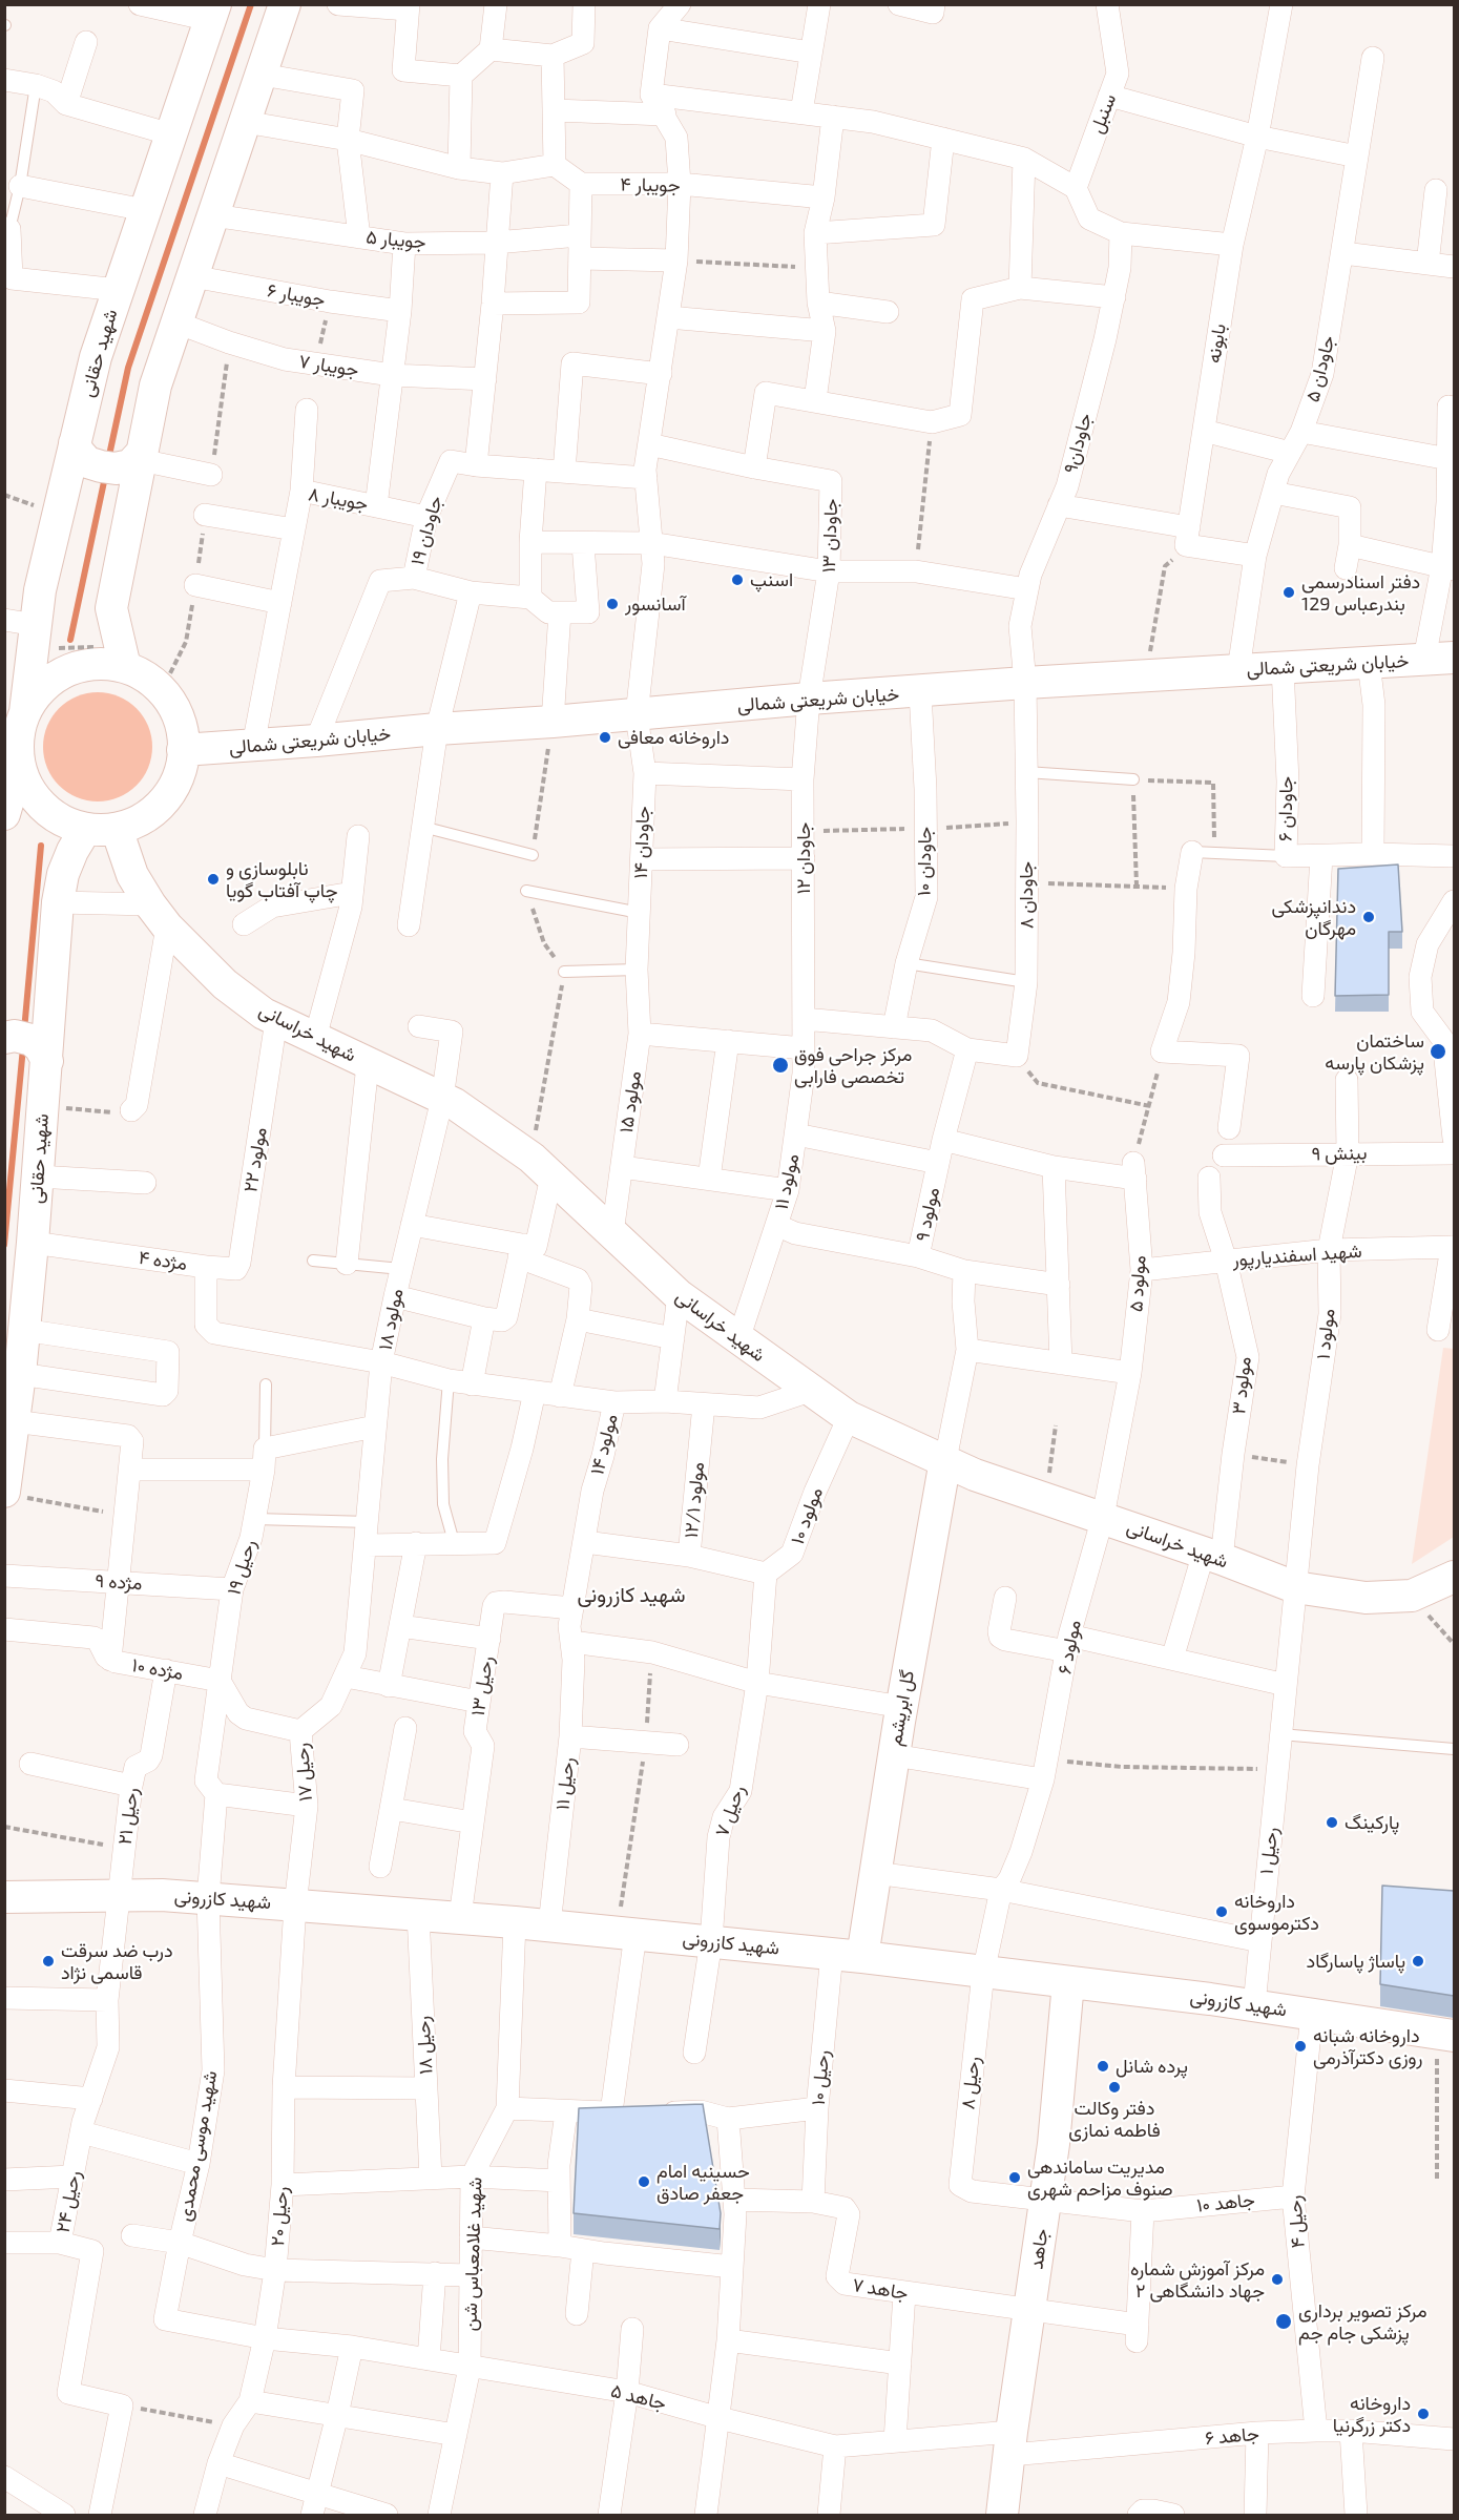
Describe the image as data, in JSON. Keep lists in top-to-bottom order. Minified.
{"streets":{"main road":["شهید حقانی","خیابان شریعتی شمالی","شهید خراسانی","گل ابریشم","شهید کازرونی","جاهد"],"street":["سنبل","جویبار ۴","جویبار ۵","جویبار ۶","بابونه","جویبار ۷","جاودان ۵","جاودان۹","جویبار ۸","جاودان ۱۹","جاودان ۱۳","جاودان ۶","جاودان ۱۴","جاودان ۱۲","جاودان ۱۰","جاودان ۸","مولود ۱۵","بینش ۹","مولود ۲۲","مولود ۱۱","مولود ۹","شهید اسفندیارپور","مژده ۴","مولود ۵","مولود ۱۸","مولود ۱","مولود ۳","مولود ۱۴","مولود ۱۲/۱","مولود ۱۰","رحیل ۱۹","مژده ۹","مولود ۶","مژده ۱۰","رحیل ۱۳","رحیل ۱۷","رحیل ۱۱","رحیل ۷","رحیل ۲۱","رحیل ۱","رحیل ۱۸","رحیل ۱۰","رحیل ۸","شهید موسی محمدی","رحیل ۲۴","جاهد ۱۰","رحیل ۲۰","رحیل ۴","شهید غلامعباس شن","جاهد ۷","جاهد ۵","جاهد ۶"]},"crossings":[["شهید حقانی","خیابان شریعتی شمالی"],["شهید حقانی","شهید خراسانی"],["شهید حقانی","مژده ۴"],["جاودان ۵","خیابان شریعتی شمالی"],["جاودان۹","خیابان شریعتی شمالی"],["جاودان۹","جاودان ۸"],["جویبار ۸","جاودان ۱۹"],["جاودان ۱۳","خیابان شریعتی شمالی"],["جاودان ۱۳","جاودان ۱۲"],["خیابان شریعتی شمالی","جاودان ۶"],["خیابان شریعتی شمالی","جاودان ۱۴"],["خیابان شریعتی شمالی","جاودان ۱۲"],["خیابان شریعتی شمالی","جاودان ۱۰"],["خیابان شریعتی شمالی","جاودان ۸"],["خیابان شریعتی شمالی","شهید خراسانی"],["جاودان ۱۴","مولود ۱۵"],["جاودان ۱۲","مولود ۱۱"],["شهید خراسانی","مولود ۱۵"],["شهید خراسانی","مولود ۲۲"],["شهید خراسانی","مولود ۱۱"],["شهید خراسانی","مولود ۵"],["شهید خراسانی","مولود ۱۸"],["شهید خراسانی","مولود ۱"],["شهید خراسانی","مولود ۳"],["شهید خراسانی","مولود ۱۴"],["شهید خراسانی","مولود ۱۰"],["شهید خراسانی","مولود ۶"],["شهید خراسانی","گل ابریشم"],["بینش ۹","مولود ۱"],["مولود ۲۲","مژده ۴"],["شهید اسفندیارپور","مولود ۵"],["شهید اسفندیارپور","مولود ۱"],["شهید اسفندیارپور","مولود ۳"],["مژده ۴","مولود ۱۸"],["مژده ۴","مولود ۱۴"],["مولود ۵","مولود ۶"],["مولود ۱۸","رحیل ۱۷"],["مولود ۱","رحیل ۱"],["مولود ۱۴","مولود ۱۲/۱"],["مولود ۱۴","رحیل ۱۳"],["مولود ۱۴","رحیل ۱۱"],["مولود ۱۲/۱","مولود ۱۰"],["رحیل ۱۹","مژده ۹"],["رحیل ۱۹","مژده ۱۰"],["رحیل ۱۹","شهید کازرونی"],["رحیل ۱۹","شهید موسی محمدی"],["مولود ۶","شهید کازرونی"],["مولود ۶","رحیل ۸"],["مژده ۱۰","رحیل ۲۱"],["رحیل ۱۳","شهید کازرونی"],["گل ابریشم","شهید کازرونی"],["گل ابریشم","رحیل ۱۰"],["رحیل ۱۷","شهید کازرونی"],["رحیل ۱۷","رحیل ۲۰"],["رحیل ۱۱","شهید کازرونی"],["رحیل ۷","شهید کازرونی"],["رحیل ۲۱","شهید کازرونی"],["رحیل ۲۱","رحیل ۲۴"],["رحیل ۱","شهید کازرونی"],["شهید کازرونی","رحیل ۱۸"],["شهید کازرونی","رحیل ۱۰"],["شهید کازرونی","رحیل ۸"],["شهید کازرونی","شهید موسی محمدی"],["شهید کازرونی","رحیل ۲۴"],["شهید کازرونی","رحیل ۲۰"],["شهید کازرونی","رحیل ۴"],["شهید کازرونی","جاهد"],["شهید کازرونی","شهید غلامعباس شن"],["رحیل ۱۰","جاهد ۷"],["رحیل ۸","جاهد ۱۰"],["شهید موسی محمدی","رحیل ۲۰"],["شهید موسی محمدی","جاهد ۵"],["جاهد ۱۰","رحیل ۴"],["جاهد ۱۰","جاهد"],["جاهد ۱۰","جاهد ۷"],["رحیل ۲۰","جاهد ۵"],["رحیل ۴","جاهد ۶"],["جاهد","جاهد ۷"],["جاهد","جاهد ۵"],["جاهد","جاهد ۶"],["شهید غلامعباس شن","جاهد ۵"],["جاهد ۵","جاهد ۶"]],"districts":["شهید کازرونی"],"places":["اسنپ","دفتر اسنادرسمی 129 بندرعباس","آسانسور","داروخانه معافی","نابلوسازی و چاپ آفتاب گویا","دندانپزشکی مهرگان","ساختمان پزشکان پارسه","مرکز جراحی فوق تخصصی فارابی","پارکینگ","داروخانه دکترموسوی","درب ضد سرقت قاسمی نژاد","پاساژ پاسارگاد","داروخانه شبانه روزی دکترآذرمی","پرده شانل","دفتر وکالت فاطمه نمازی","مدیریت ساماندهی صنوف مزاحم شهری","حسینیه امام جعفر صادق","مرکز آموزش شماره ۲ جهاد دانشگاهی","مرکز تصویر برداری پزشکی جام جم","داروخانه دکتر زرگرنیا"]}
